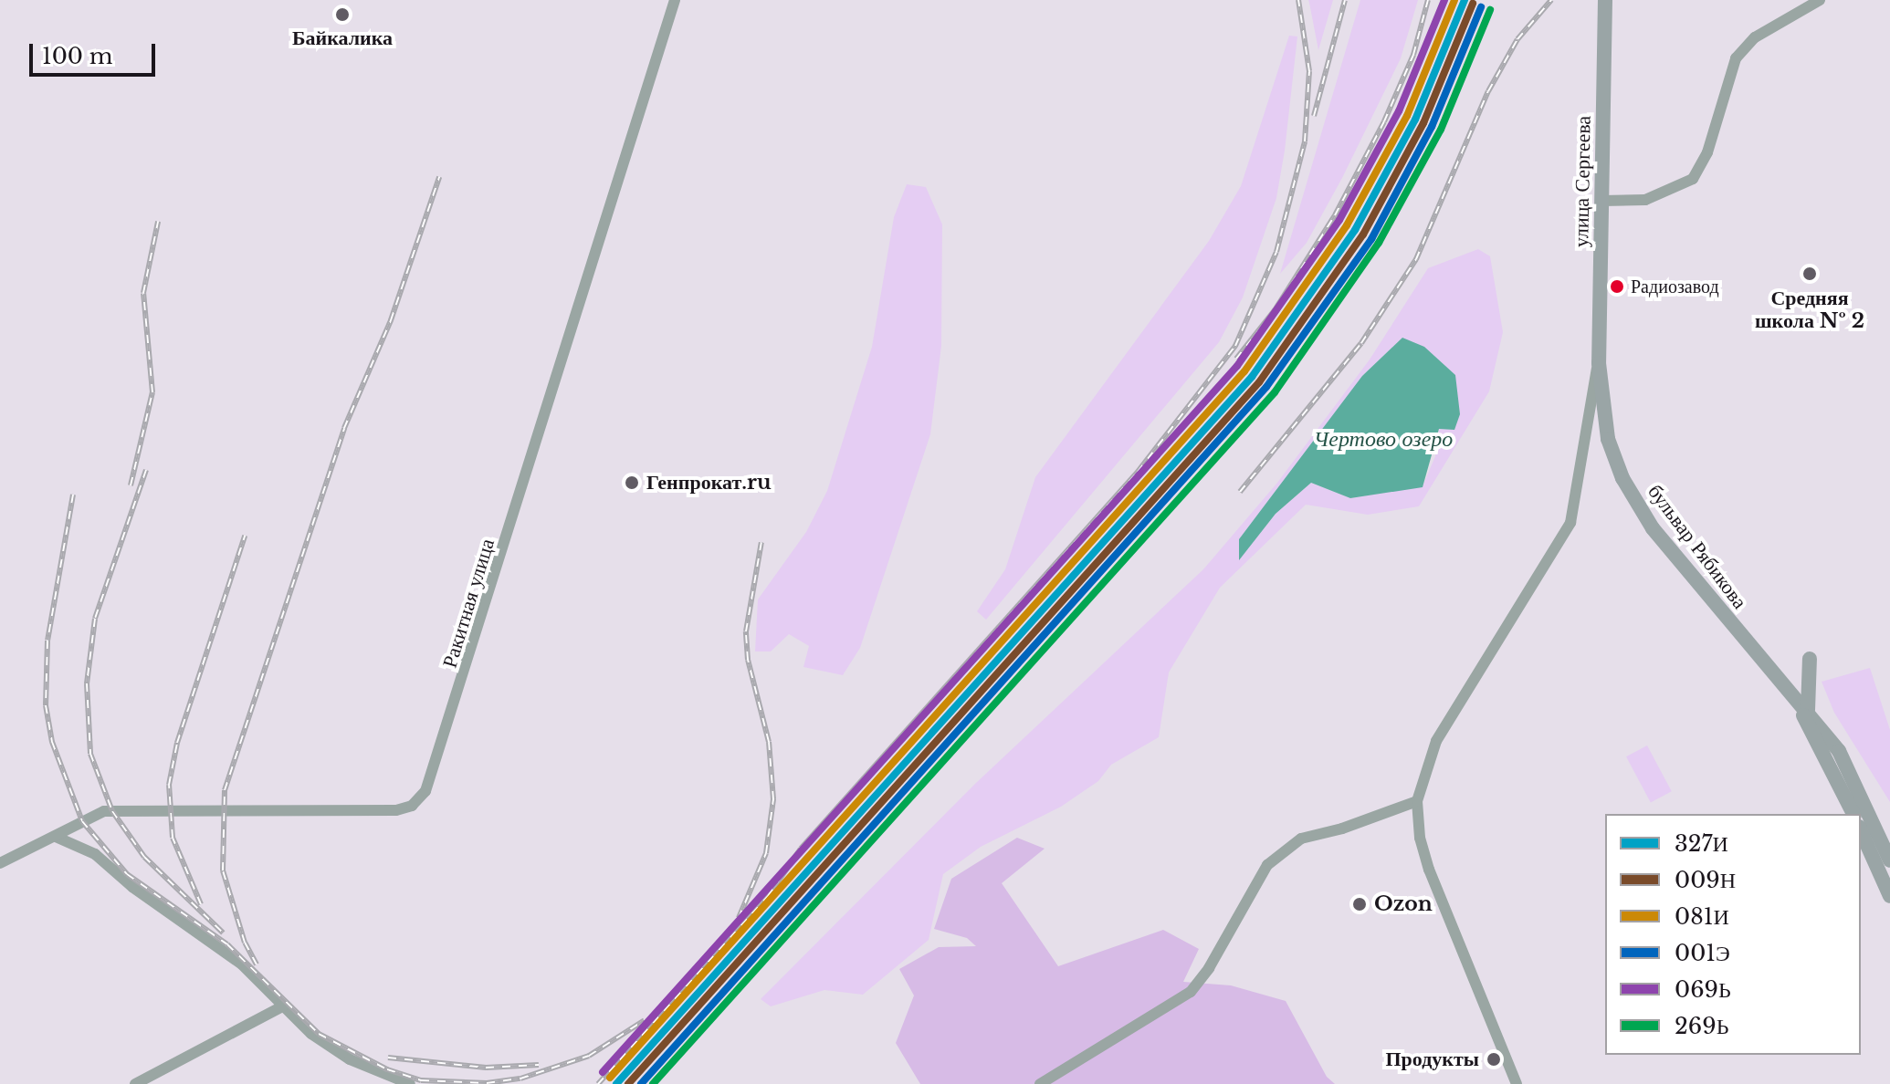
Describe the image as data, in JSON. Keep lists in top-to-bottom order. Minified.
{"streets":{"main road":["улица Сергеева","бульвар Рябикова"],"street":["Ракитная улица"]},"crossings":[["улица Сергеева","бульвар Рябикова"]],"water":["Чертово озеро"],"places":["Байкалика","Средняя школа № 2","Радиозавод","Генпрокат.ru","Ozon","Продукты"],"lines":["transit line 327И","transit line 081И","transit line 069Ь","transit line 009Н","transit line 001Э","transit line 269Ь"],"legend":["327И","009Н","081И","001Э","069Ь","269Ь"],"scale_bar":"100 m"}
